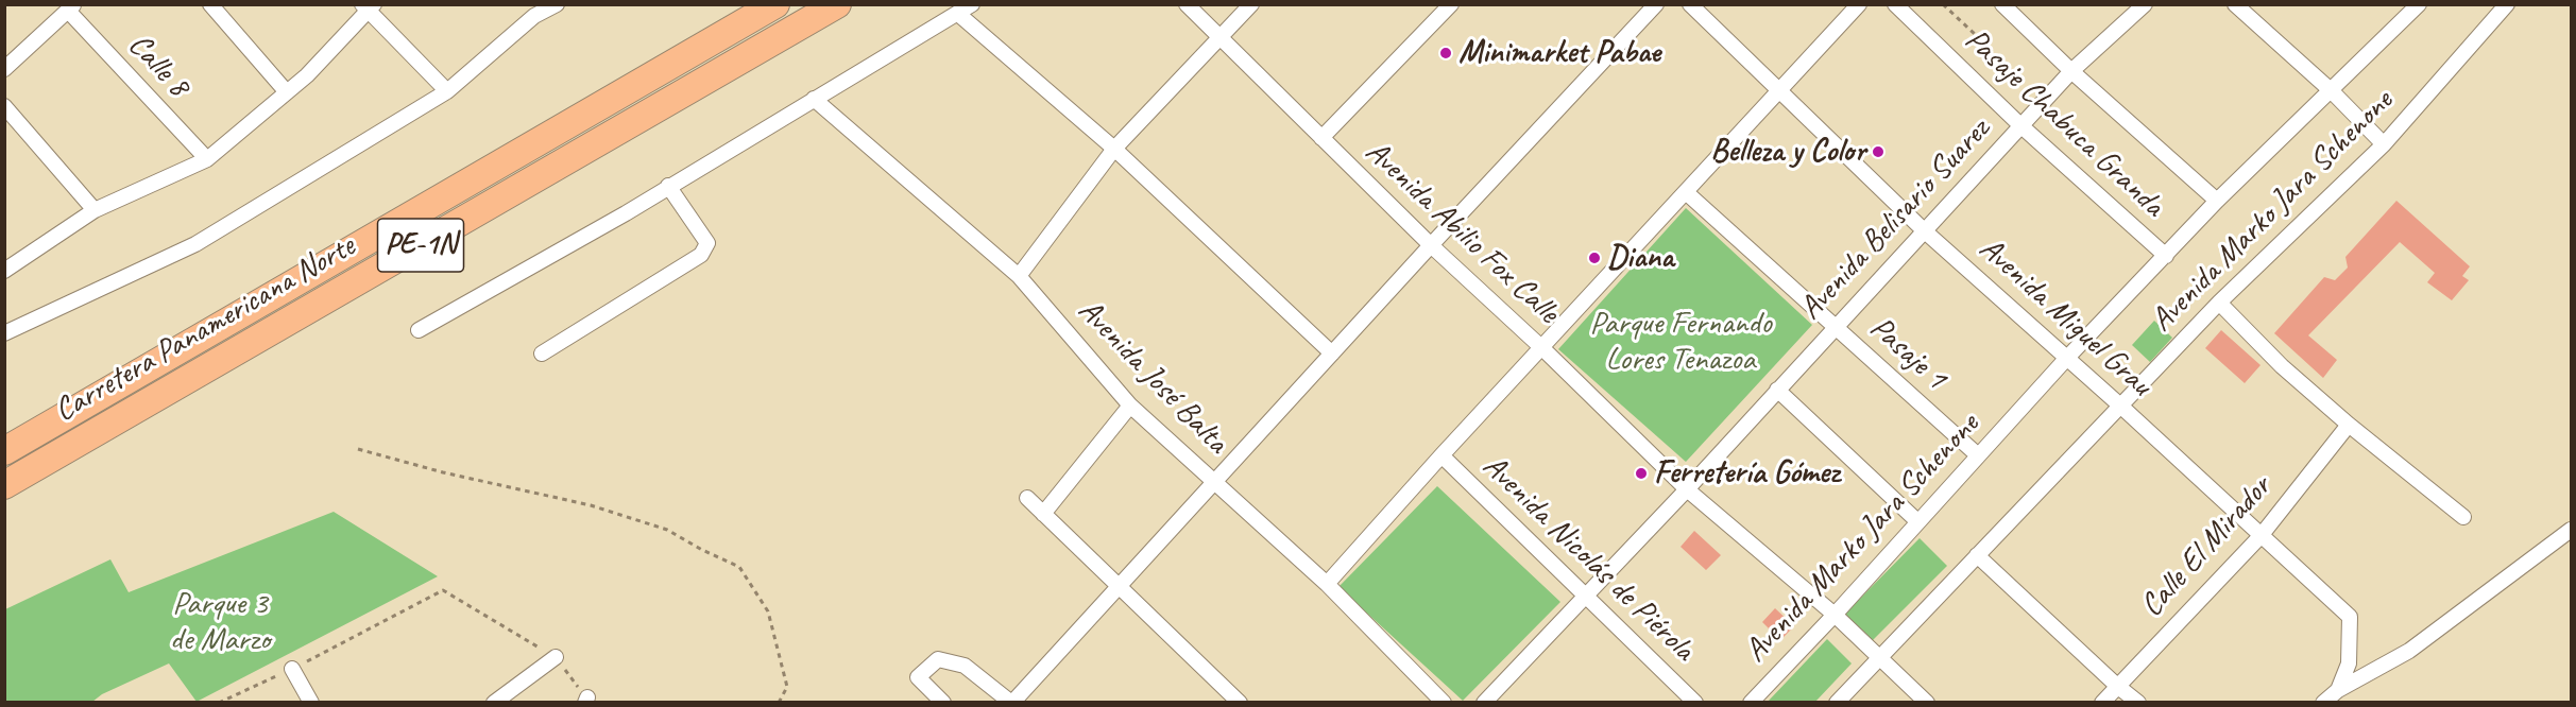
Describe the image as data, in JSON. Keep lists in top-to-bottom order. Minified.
{"streets":{"highway":["PE-1N","Carretera Panamericana Norte"],"street":["Calle 8","Pasaje Chabuca Granda","Avenida Marko Jara Schenone","Avenida Belisario Suarez","Avenida Abilio Fox Calle","Avenida Miguel Grau","Pasaje 1","Avenida José Balta","Calle El Mirador","Avenida Nicolás de Piérola"]},"crossings":[["Pasaje Chabuca Granda","Avenida Marko Jara Schenone"],["Pasaje Chabuca Granda","Avenida Belisario Suarez"],["Avenida Marko Jara Schenone","Avenida Abilio Fox Calle"],["Avenida Marko Jara Schenone","Avenida Miguel Grau"],["Avenida Marko Jara Schenone","Pasaje 1"],["Avenida Belisario Suarez","Avenida Abilio Fox Calle"],["Avenida Belisario Suarez","Avenida Miguel Grau"],["Avenida Belisario Suarez","Pasaje 1"],["Avenida Belisario Suarez","Avenida Nicolás de Piérola"],["Avenida Miguel Grau","Calle El Mirador"]],"parks":["Parque Fernando Lores Tenazoa","Parque 3 de Marzo"],"places":["Minimarket Pabae","Belleza y Color","Diana","Ferretería Gómez"]}
